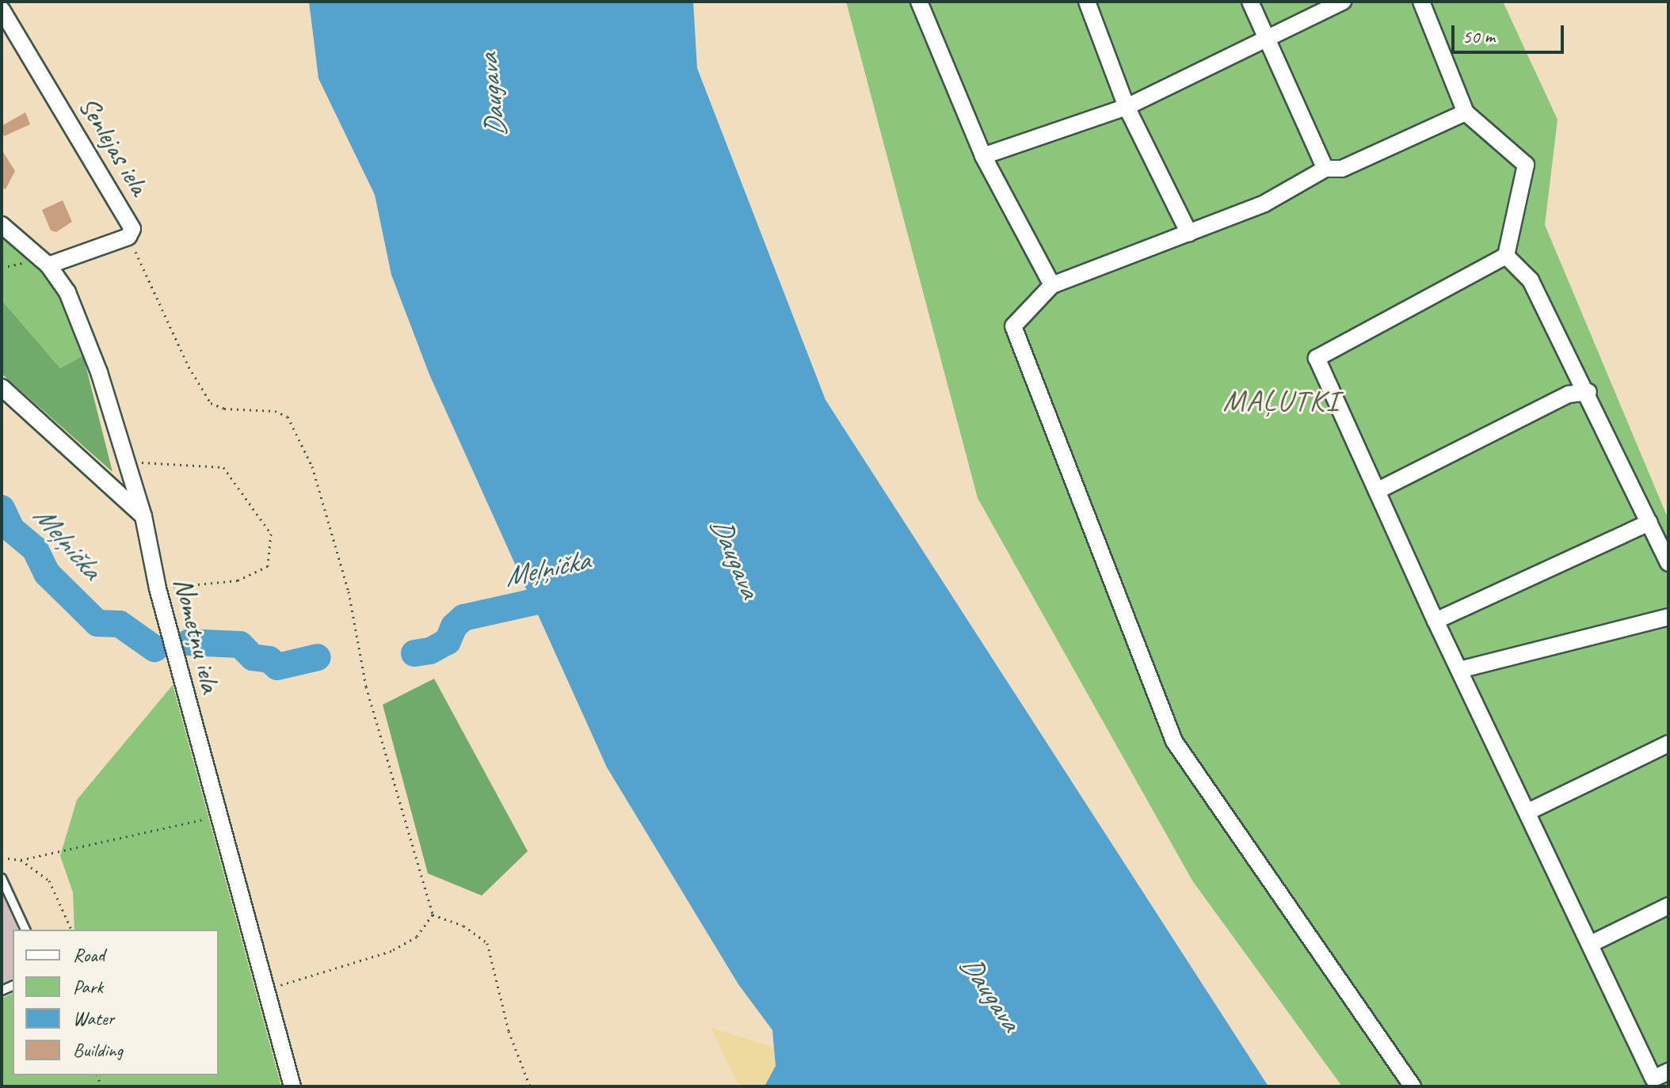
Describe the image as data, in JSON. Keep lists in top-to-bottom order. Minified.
{"streets":{"street":["Senlejas iela","Nometņu iela"]},"crossings":[["Senlejas iela","Nometņu iela"]],"districts":["MAĻUTKI"],"water":["Daugava","Meļņička"],"legend":["Road","Park","Water","Building"],"scale_bar":"50 m"}
